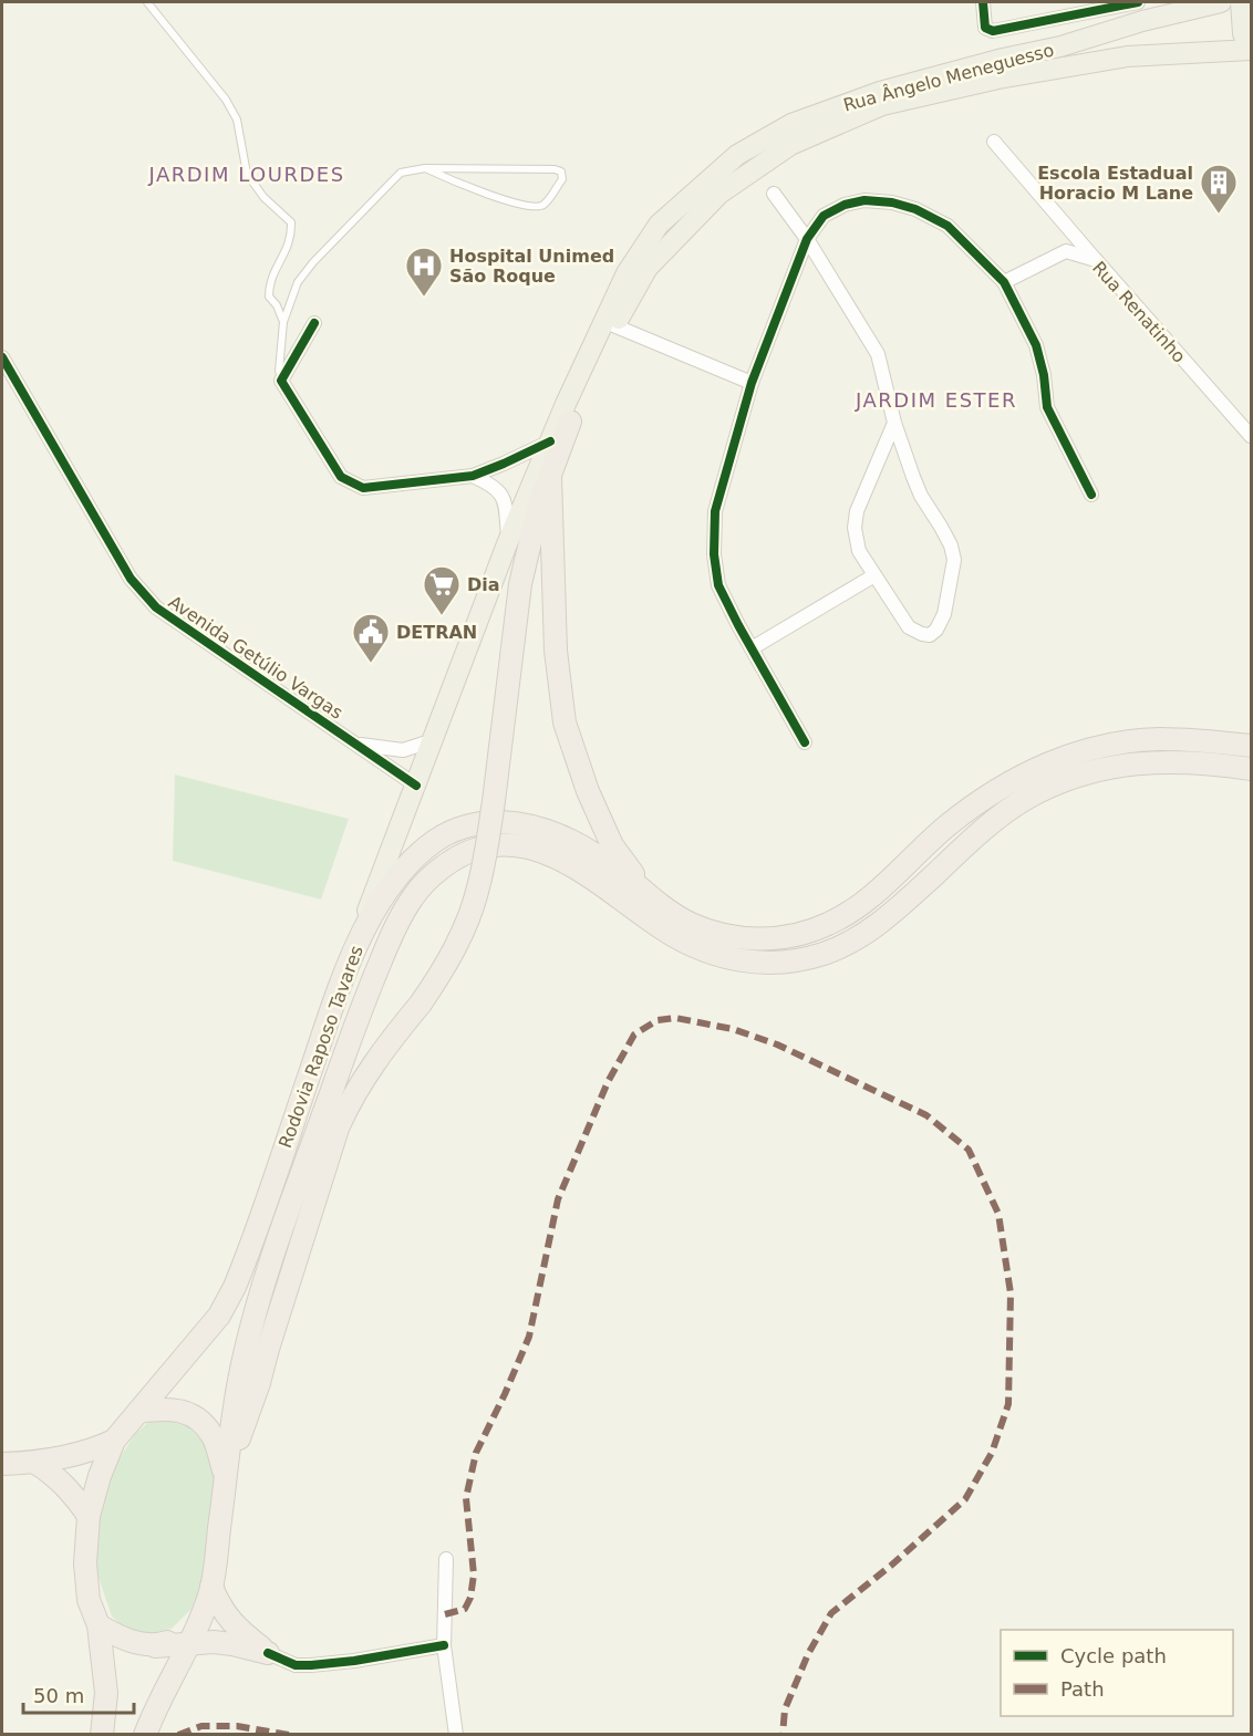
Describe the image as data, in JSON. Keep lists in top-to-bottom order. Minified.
{"streets":{"highway":["Rodovia Raposo Tavares"],"main road":["Rua Ângelo Meneguesso"],"street":["Rua Renatinho","Avenida Getúlio Vargas"]},"districts":["JARDIM LOURDES","JARDIM ESTER"],"places":{"building":["Escola Estadual Horacio M Lane"],"hospital":["Hospital Unimed São Roque"],"supermarket":["Dia"],"public building":["DETRAN"]},"legend":["Cycle path","Path"],"scale_bar":"50 m"}
